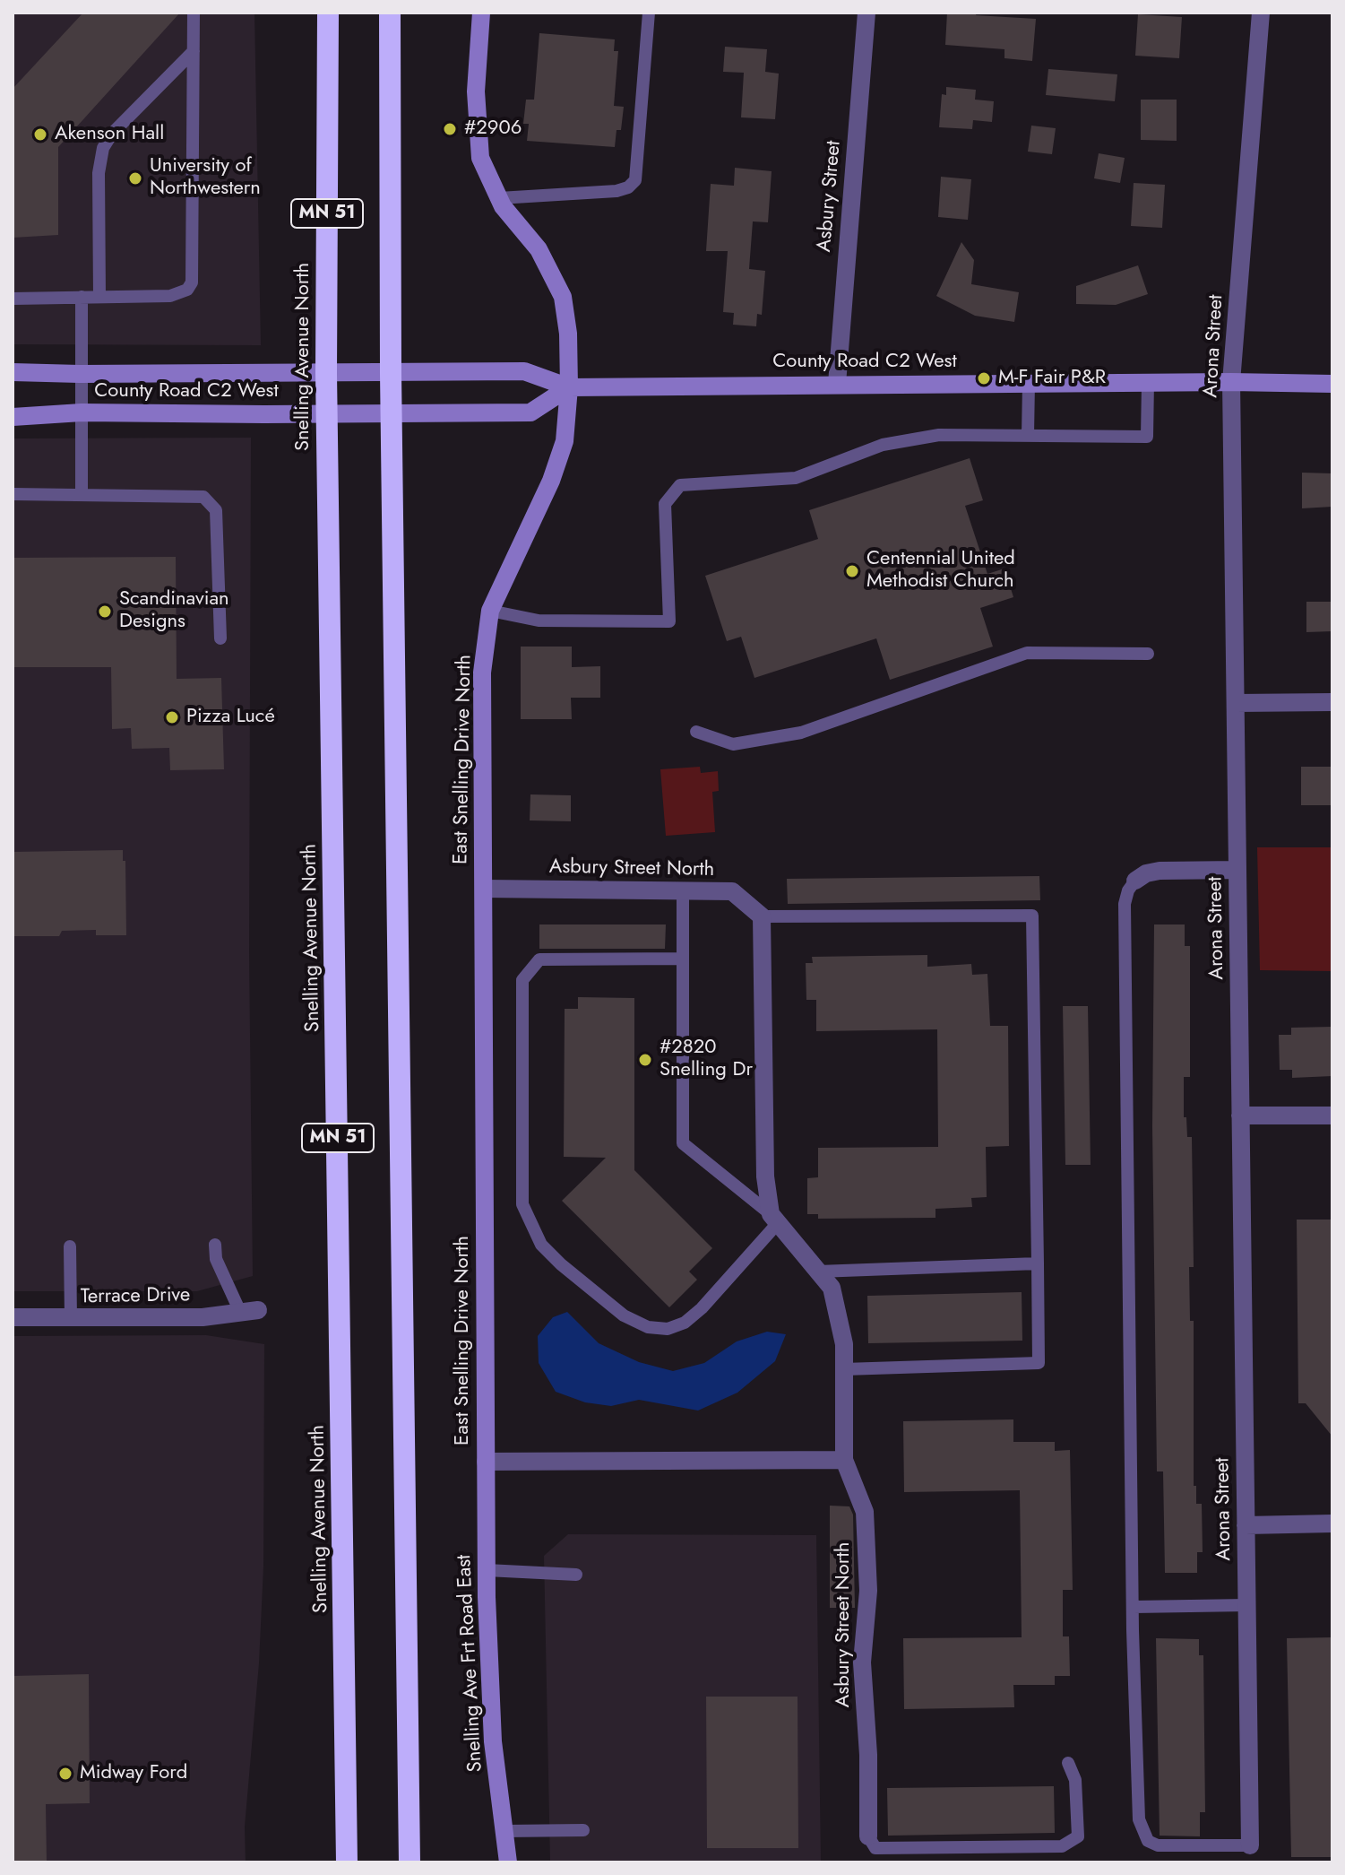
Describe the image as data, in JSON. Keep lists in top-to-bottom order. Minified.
{"streets":{"highway":["MN 51","Snelling Avenue North"],"street":["Asbury Street","Arona Street","County Road C2 West","East Snelling Drive North","Asbury Street North","Terrace Drive","Snelling Ave Frt Road East"]},"crossings":[["Asbury Street","County Road C2 West"],["MN 51","County Road C2 West"],["Arona Street","County Road C2 West"],["Snelling Avenue North","County Road C2 West"],["County Road C2 West","East Snelling Drive North"],["East Snelling Drive North","Asbury Street North"],["East Snelling Drive North","Snelling Ave Frt Road East"]],"places":["#2906","Akenson Hall","University of Northwestern","M-F Fair P&R","Centennial United Methodist Church","Scandinavian Designs","Pizza Lucé","#2820 Snelling Dr","Midway Ford"]}
